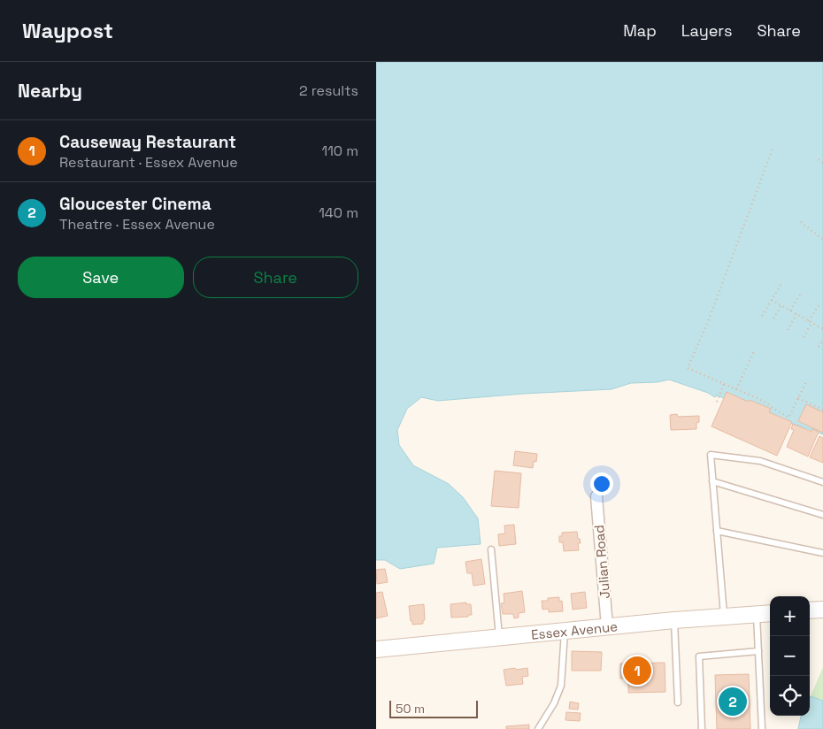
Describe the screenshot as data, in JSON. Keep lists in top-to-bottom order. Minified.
{"streets":{"street":["Julian Road","Essex Avenue"]},"crossings":[["Julian Road","Essex Avenue"]],"scale_bar":"50 m","page":{"header":"Waypost","nav":["Map","Layers","Share"],"heading":["Nearby","2 results"],"list":[{"mark":"1","name":"Causeway Restaurant","note":"Restaurant · Essex Avenue","value":"110 m"},{"mark":"2","name":"Gloucester Cinema","note":"Theatre · Essex Avenue","value":"140 m"}],"buttons":["Save","Share"],"map_buttons":["+","−"],"pins":["1","2"],"scale":"50 m"}}
